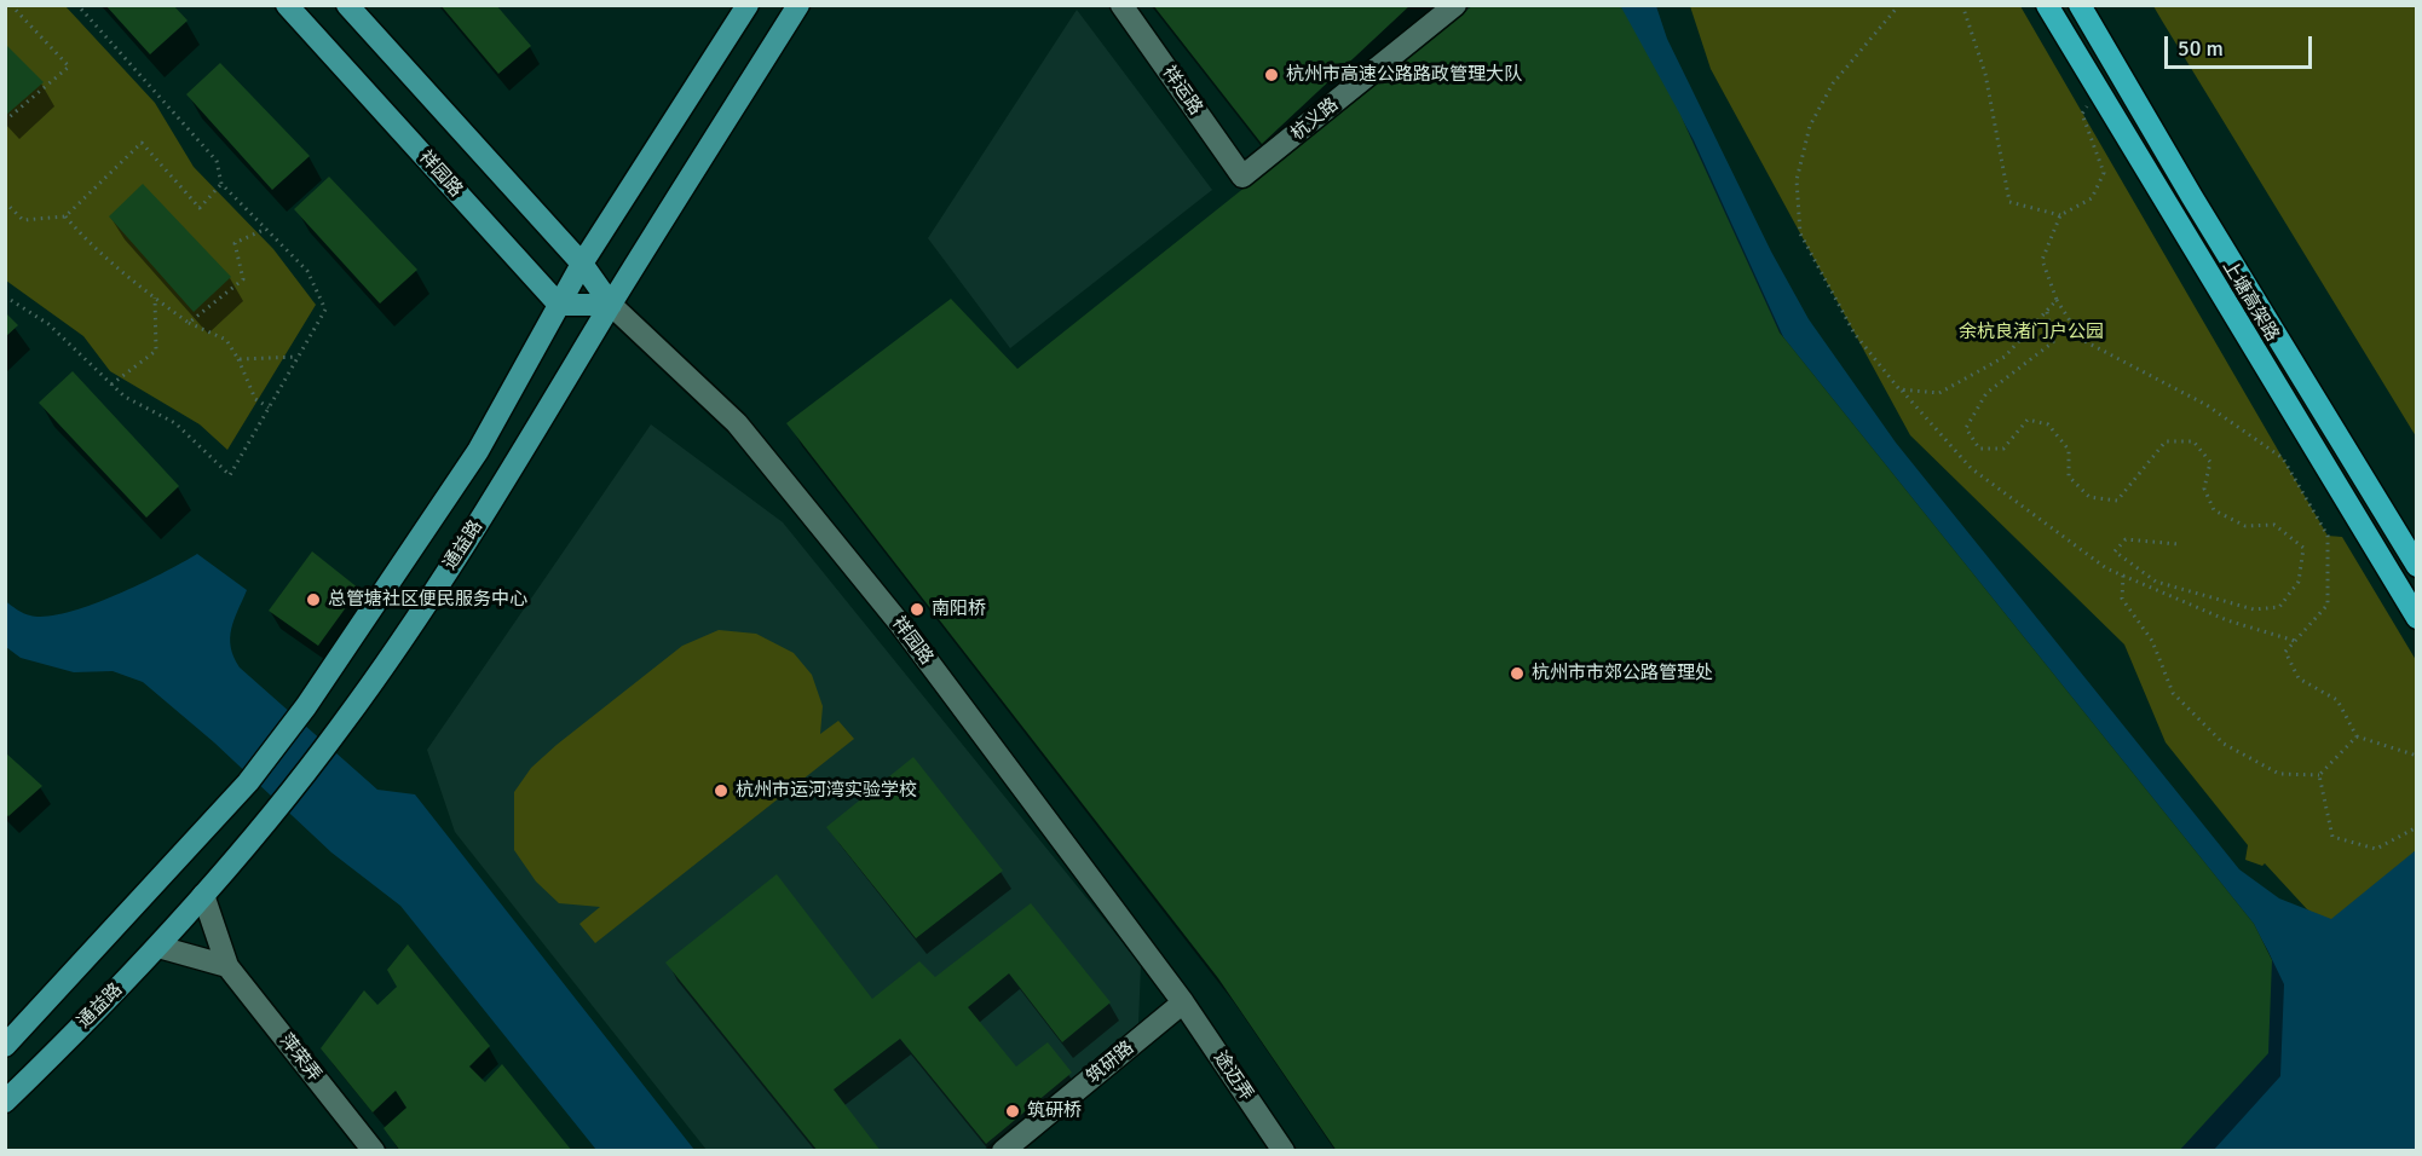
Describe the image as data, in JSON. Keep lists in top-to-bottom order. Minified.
{"streets":{"highway":["上塘高架路"],"main road":["祥园路","通益路"],"street":["祥运路","杭义路","萍荣弄","筑研路","途迈弄"]},"crossings":[["祥运路","杭义路"],["祥园路","通益路"],["祥园路","筑研路"],["祥园路","途迈弄"],["通益路","萍荣弄"],["筑研路","途迈弄"]],"parks":["余杭良渚门户公园"],"places":["杭州市高速公路路政管理大队","总管塘社区便民服务中心","南阳桥","杭州市市郊公路管理处","杭州市运河湾实验学校","筑研桥"],"scale_bar":"50 m"}
